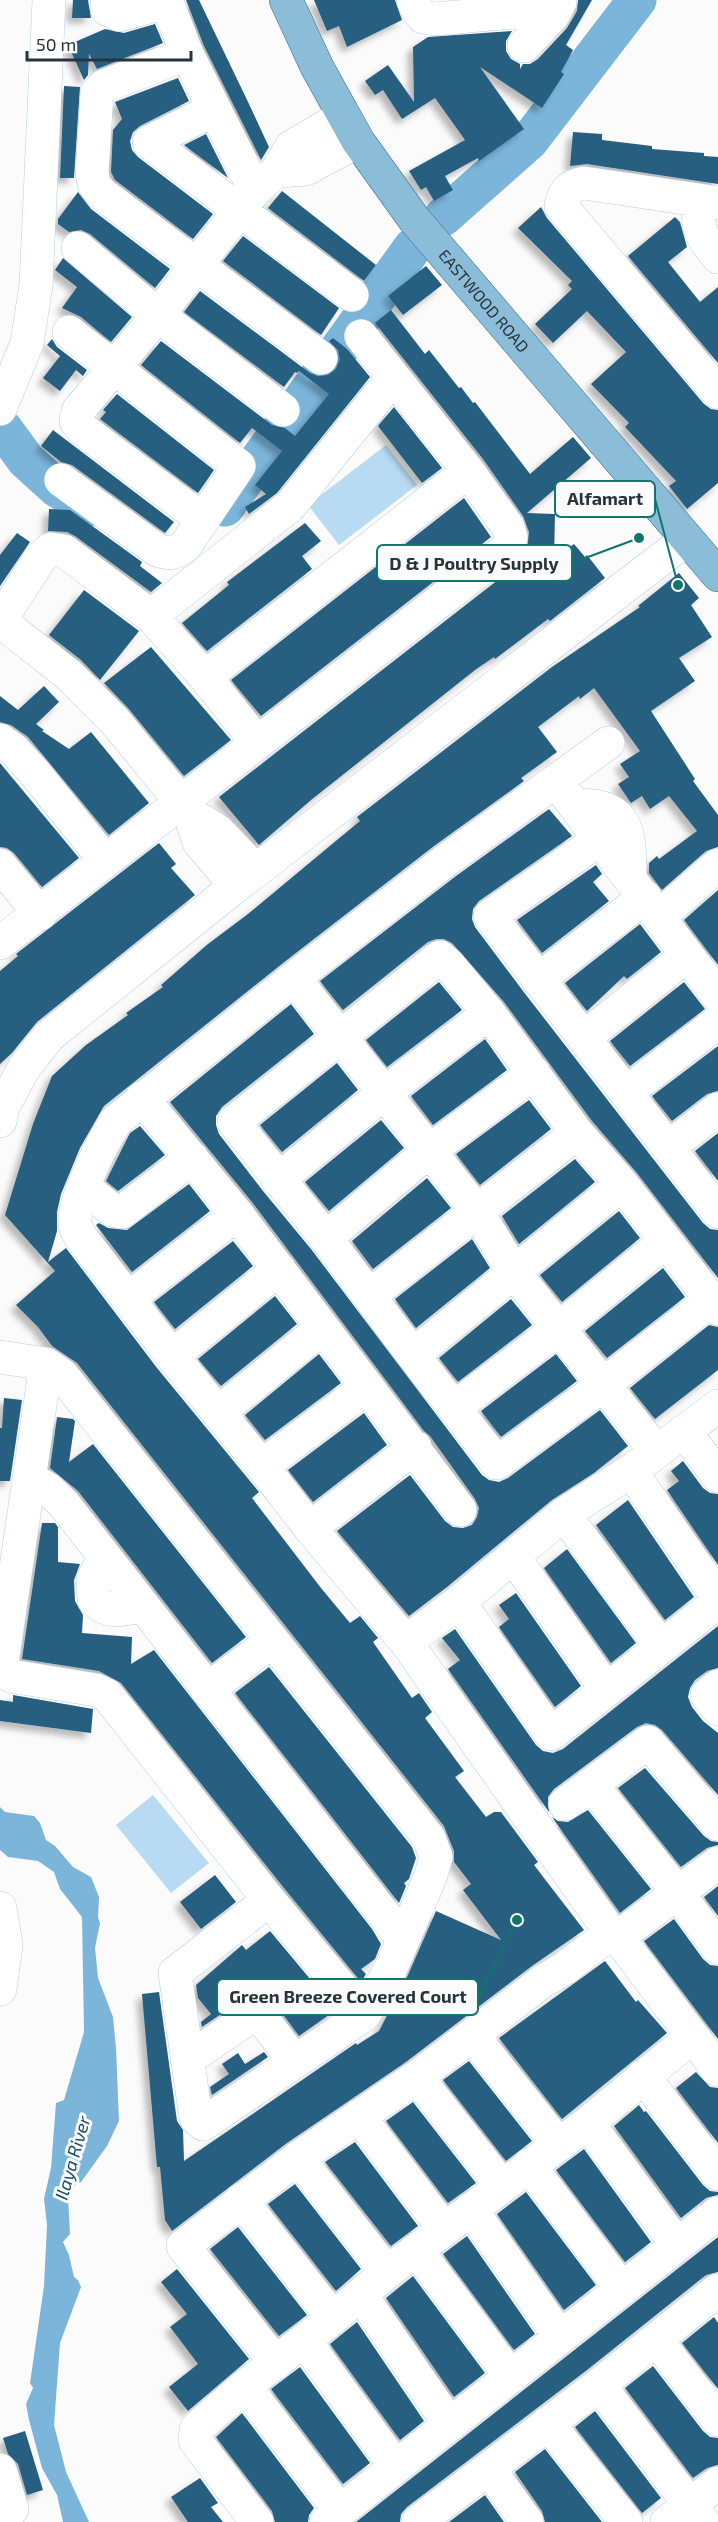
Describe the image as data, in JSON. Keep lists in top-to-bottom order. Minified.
{"streets":{"main road":["EASTWOOD ROAD"]},"water":["Ilaya River"],"places":["D & J Poultry Supply","Alfamart","Green Breeze Covered Court"],"scale_bar":"50 m"}
